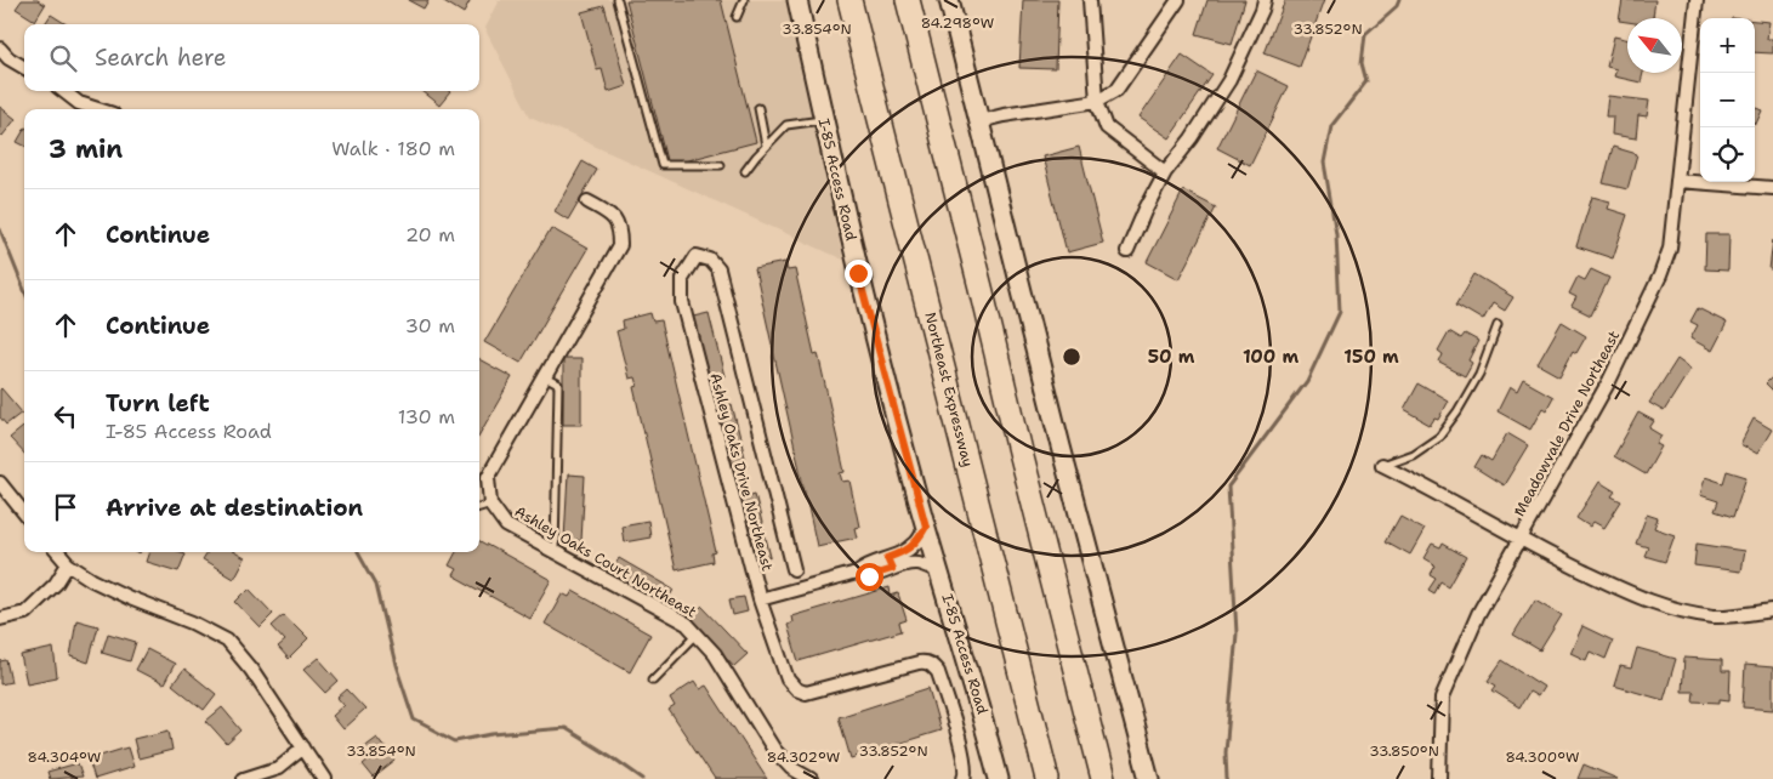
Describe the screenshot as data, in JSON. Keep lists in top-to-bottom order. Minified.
{"streets":{"highway":["Northeast Expressway"],"main road":["I-85 Access Road"],"street":["Meadowvale Drive Northeast","Ashley Oaks Drive Northeast","Ashley Oaks Court Northeast"]},"north":"top left","page":{"map_buttons":["+","−"],"search":"Search here","heading":["3 min","Walk · 180 m"],"list":[["Continue","20 m"],["Continue","30 m"],["Turn left","I-85 Access Road","130 m"],"Arrive at destination"]},"coordinates":["84.298°W","33.854°N","33.852°N","33.850°N","84.304°W","84.302°W","84.300°W"],"rings":["50 m","100 m","150 m"]}
